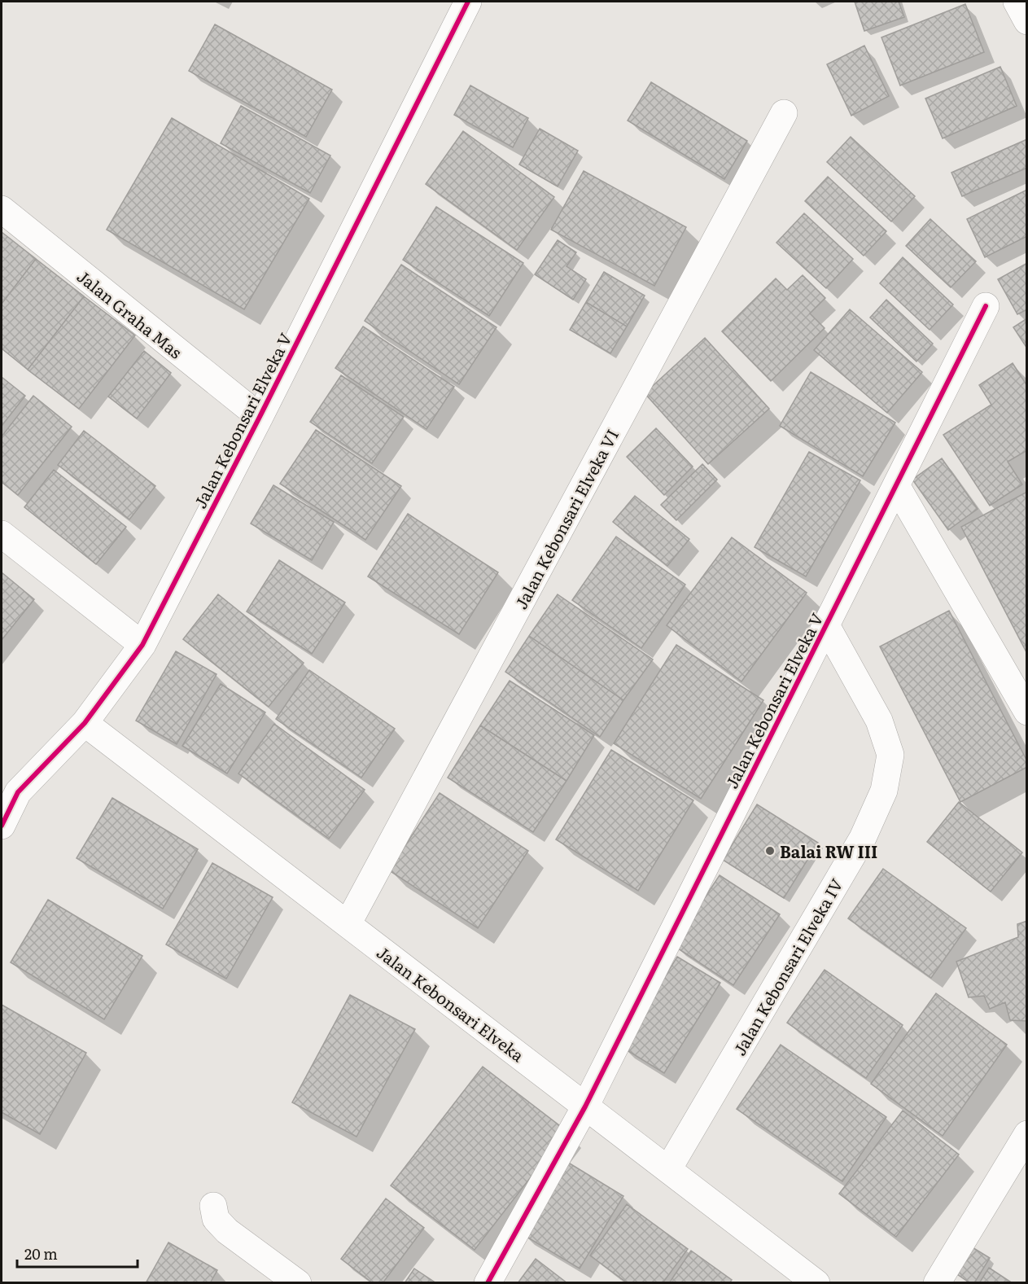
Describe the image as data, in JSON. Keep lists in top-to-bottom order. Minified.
{"streets":{"street":["Jalan Graha Mas","Jalan Kebonsari Elveka V","Jalan Kebonsari Elveka VI","Jalan Kebonsari Elveka IV","Jalan Kebonsari Elveka"]},"crossings":[["Jalan Graha Mas","Jalan Kebonsari Elveka V"],["Jalan Kebonsari Elveka V","Jalan Kebonsari Elveka IV"],["Jalan Kebonsari Elveka V","Jalan Kebonsari Elveka"],["Jalan Kebonsari Elveka VI","Jalan Kebonsari Elveka"],["Jalan Kebonsari Elveka IV","Jalan Kebonsari Elveka"]],"places":["Balai RW III"],"scale_bar":"20 m"}
